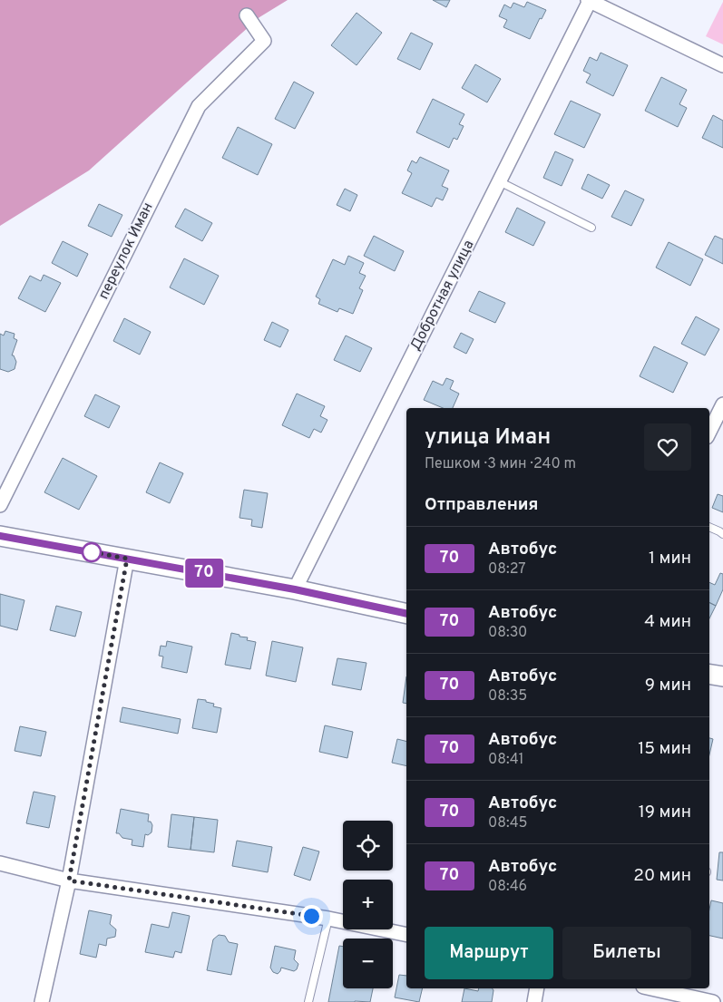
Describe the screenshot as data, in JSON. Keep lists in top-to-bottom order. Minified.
{"streets":{"street":["переулок Иман","Добротная улица"]},"lines":["bus line 70"],"page":{"on_map":"70","heading":[["улица Иман","Пешком · 3 мин · 240 m"],"Отправления"],"list":[{"mark":"70","name":"Автобус","note":"08:27","value":"1 мин"},{"mark":"70","name":"Автобус","note":"08:30","value":"4 мин"},{"mark":"70","name":"Автобус","note":"08:35","value":"9 мин"},{"mark":"70","name":"Автобус","note":"08:41","value":"15 мин"},{"mark":"70","name":"Автобус","note":"08:45","value":"19 мин"},{"mark":"70","name":"Автобус","note":"08:46","value":"20 мин"}],"map_buttons":["+","−"],"buttons":["Маршрут","Билеты"]}}
